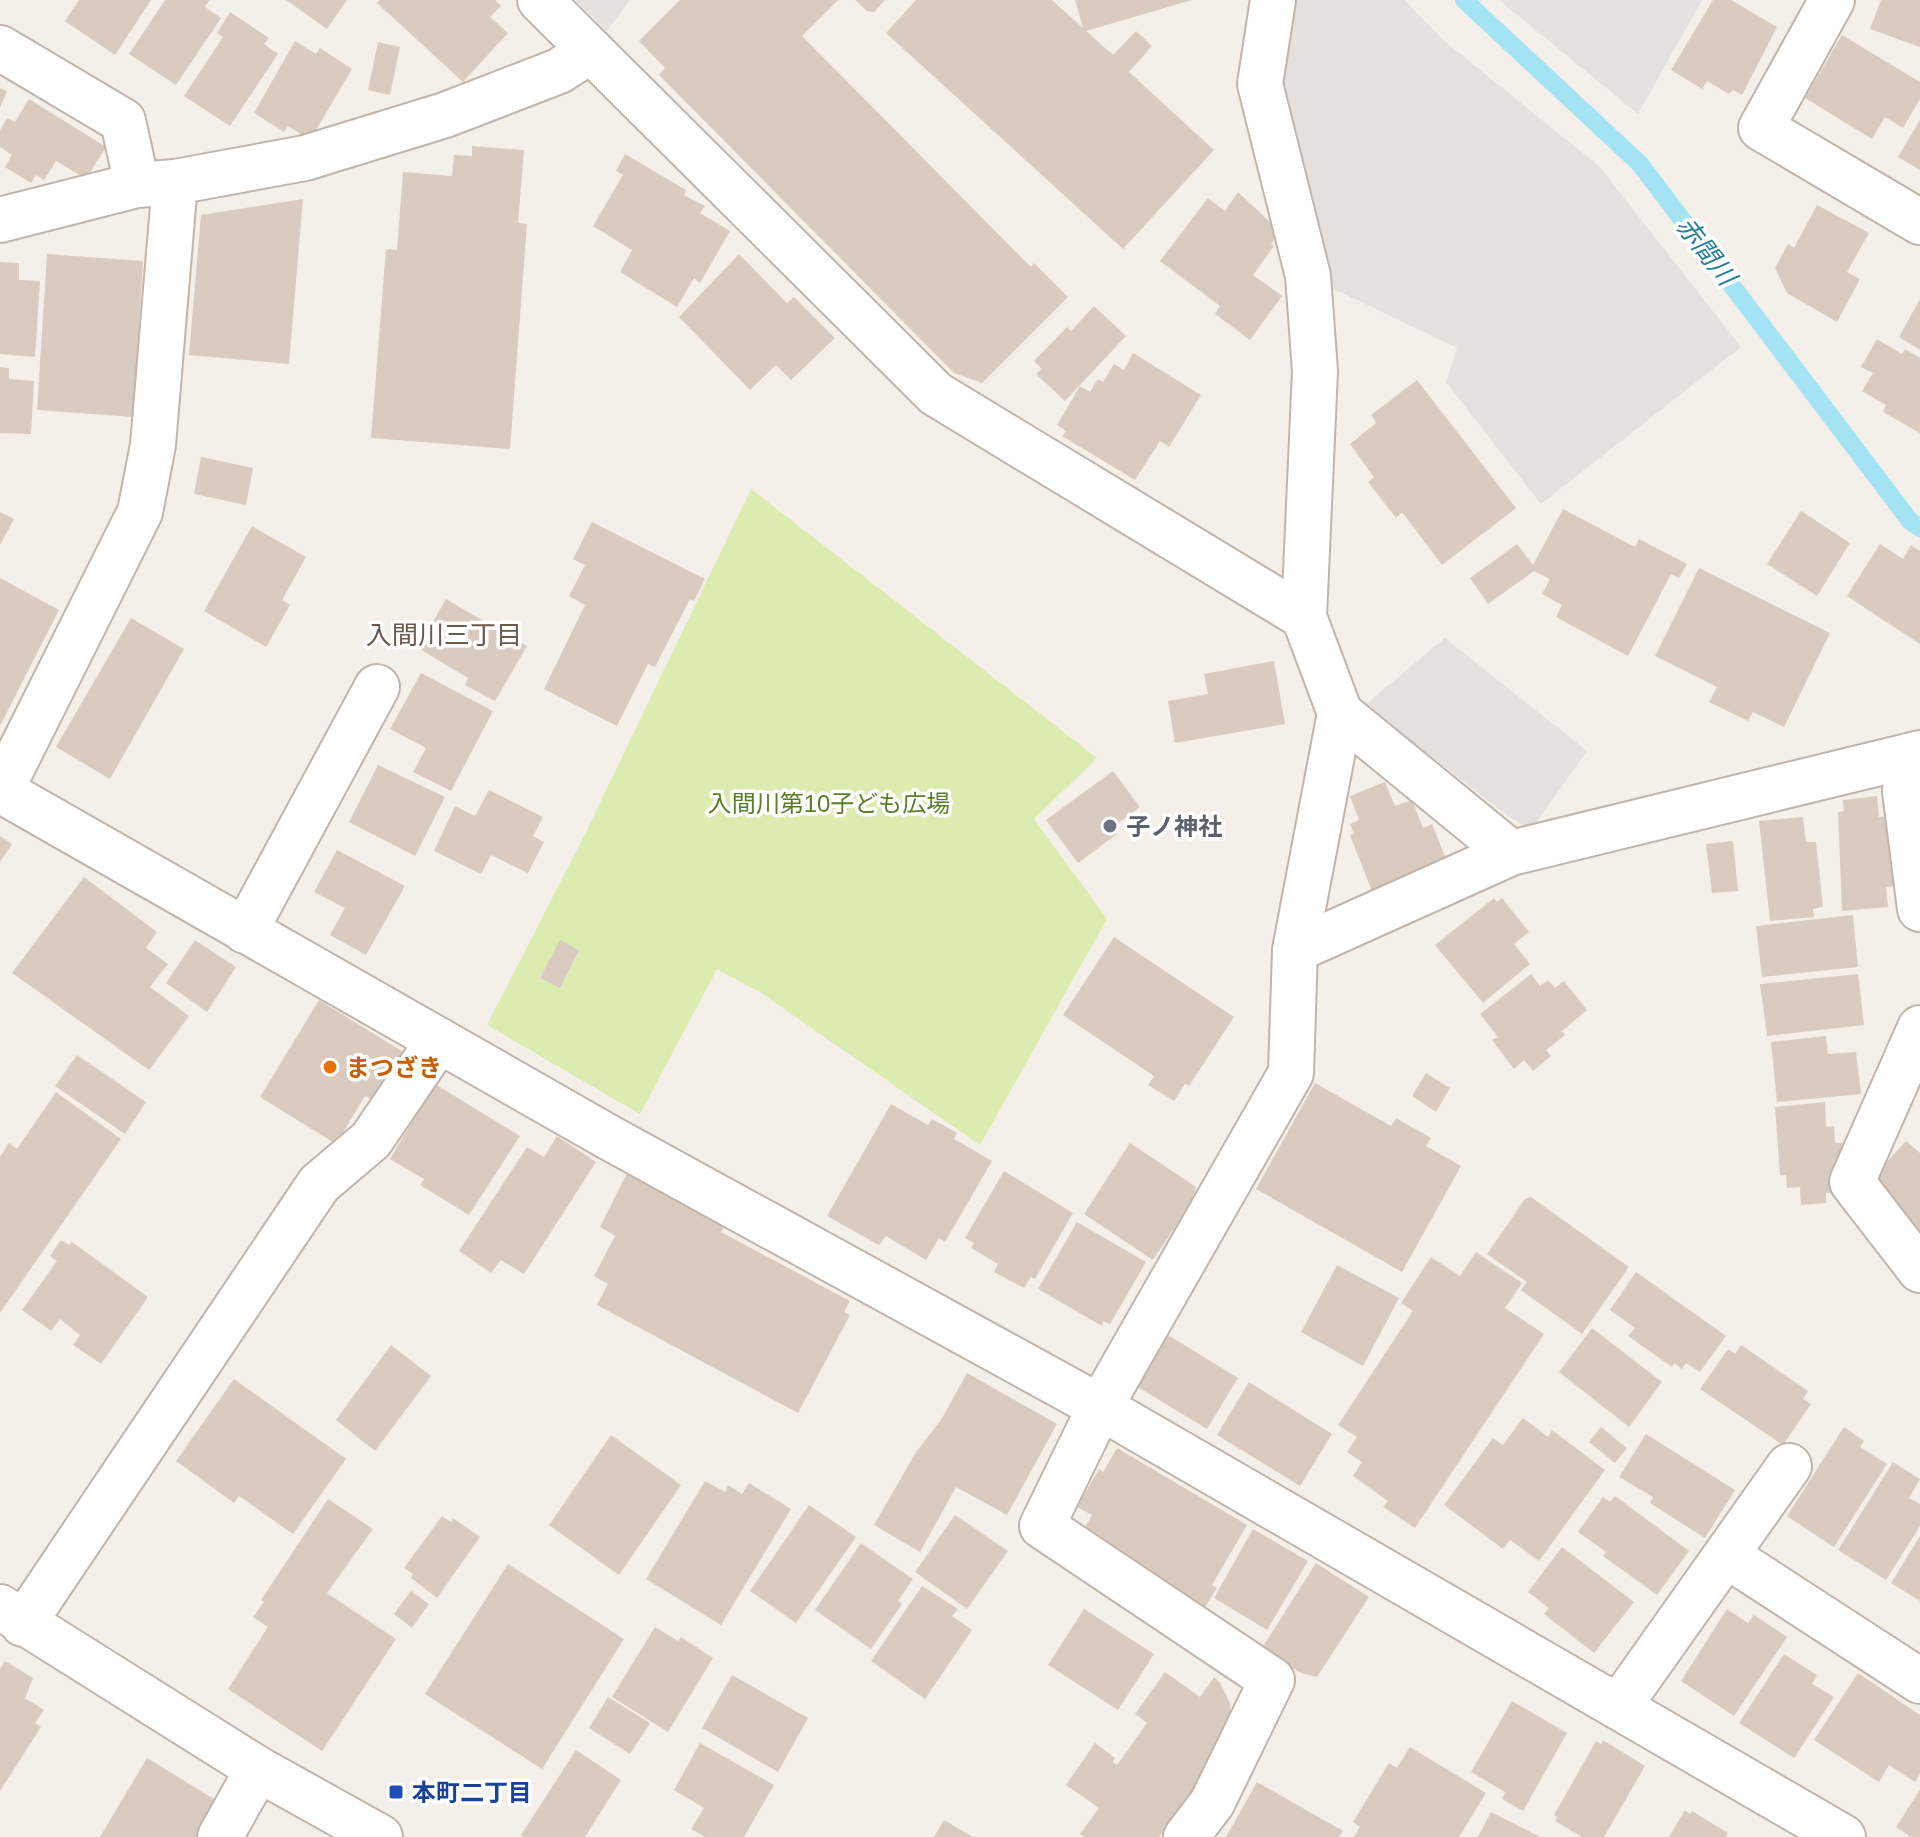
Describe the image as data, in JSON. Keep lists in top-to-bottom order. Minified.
{"districts":["入間川三丁目"],"water":["赤間川"],"parks":["入間川第10子ども広場"],"places":{"other":["子ノ神社","まつざき"],"transit":["本町二丁目"]}}
